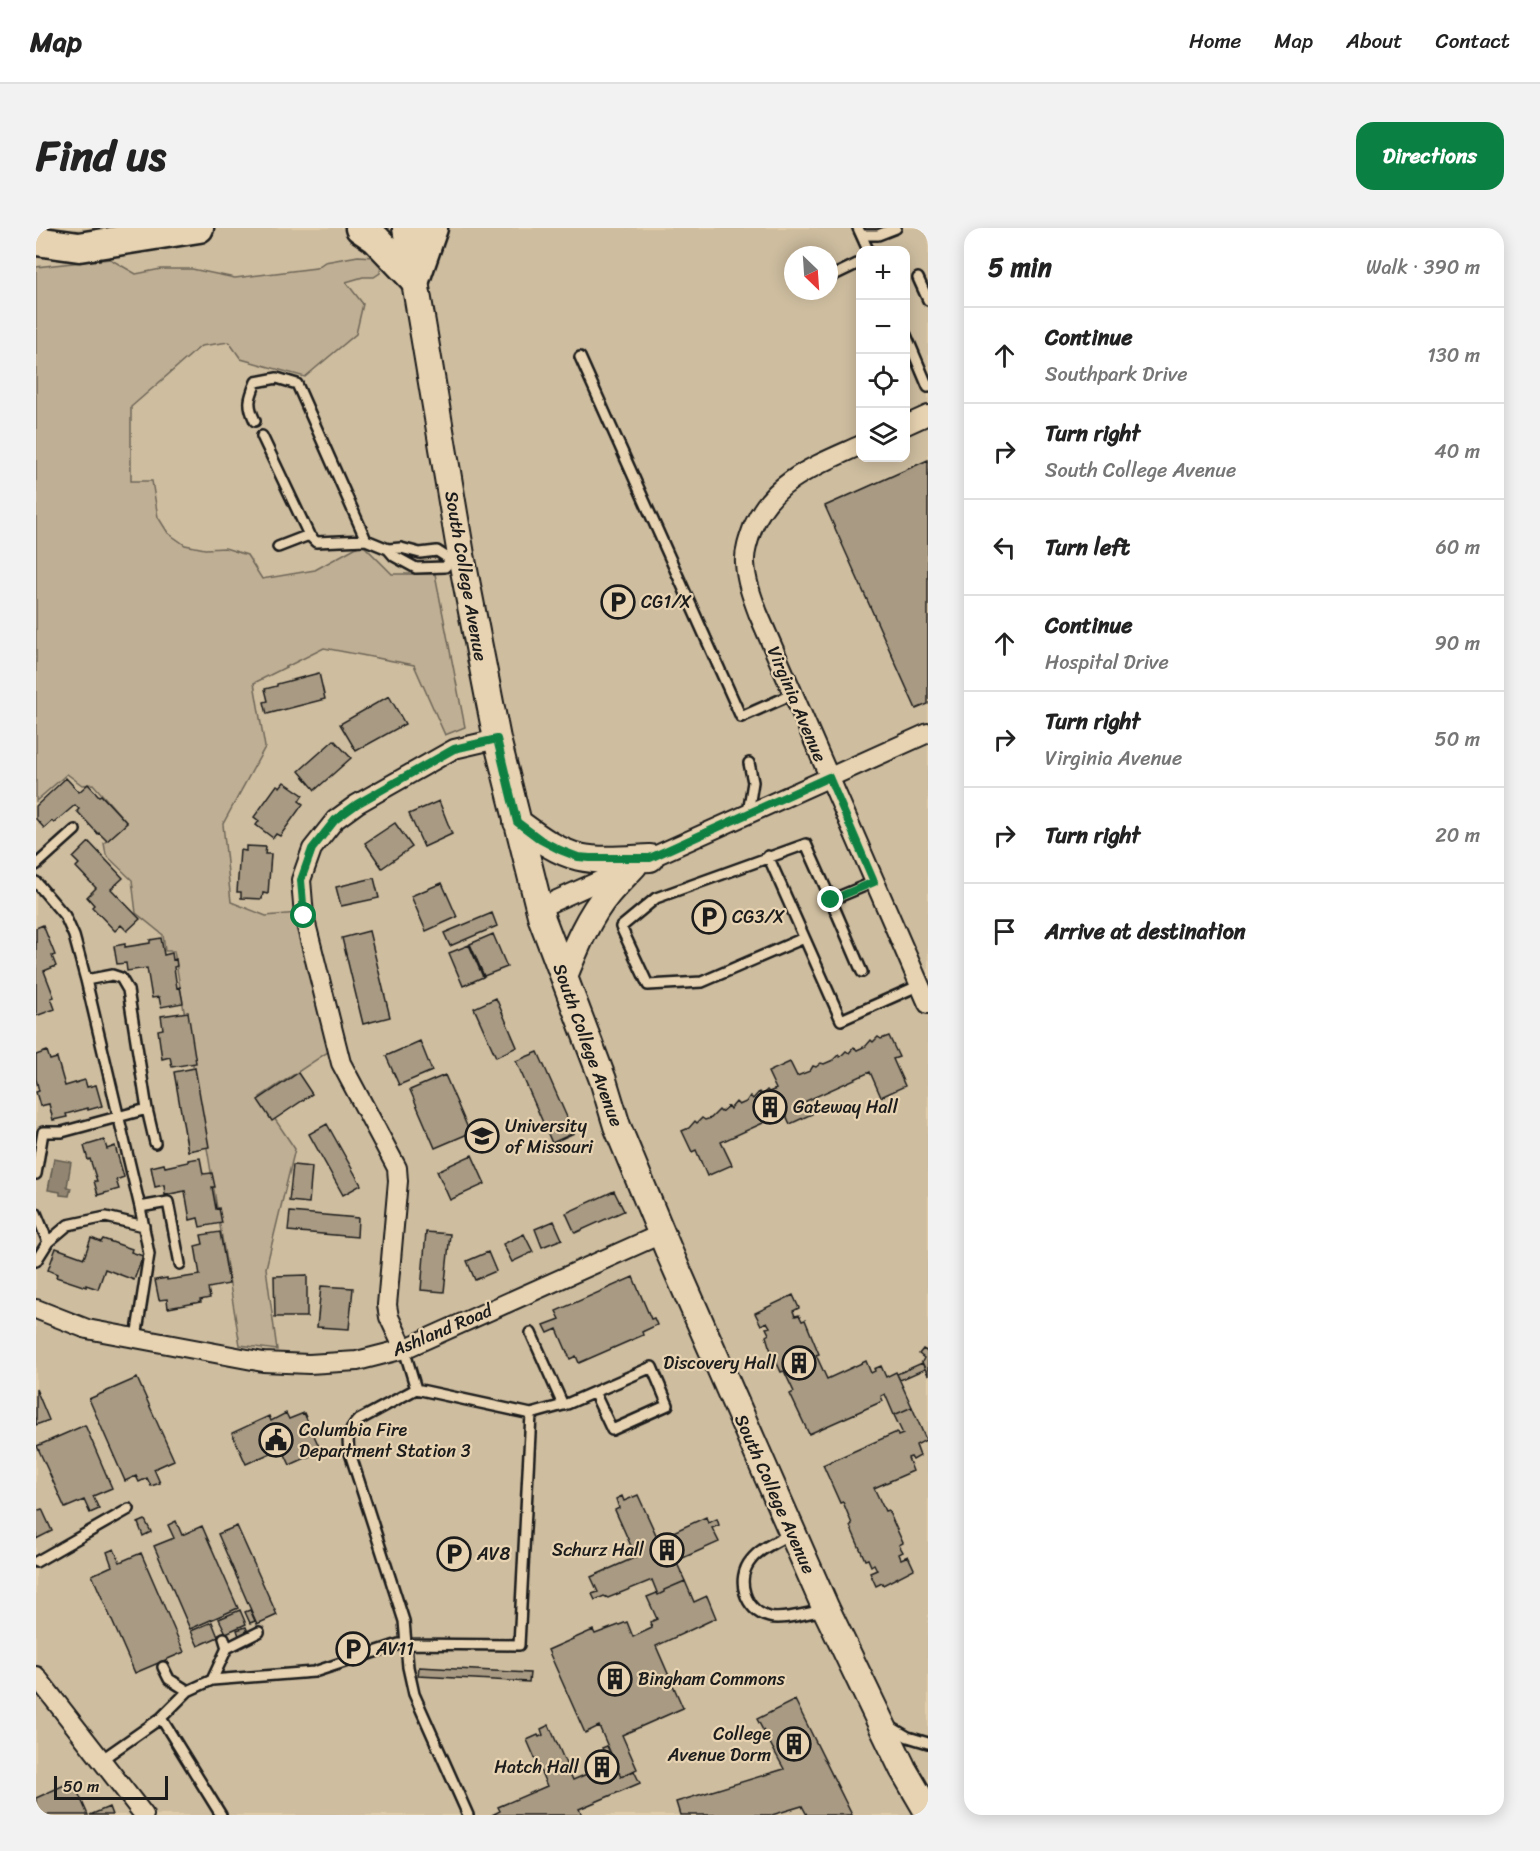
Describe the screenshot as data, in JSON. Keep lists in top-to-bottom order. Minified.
{"streets":{"main road":["South College Avenue"],"street":["Virginia Avenue","Ashland Road"]},"crossings":[["South College Avenue","Ashland Road"]],"places":{"parking":["CG1/X","CG3/X","AV8","AV11"],"building":["Gateway Hall","Discovery Hall","Schurz Hall","Bingham Commons","College Avenue Dorm","Hatch Hall"],"school or university":["University of Missouri"],"public building":["Columbia Fire Department Station 3"]},"scale_bar":"50 m","north":"bottom right","page":{"header":"Map","nav":["Home","Map","About","Contact"],"title":"Find us","buttons":"Directions","heading":["5 min","Walk · 390 m"],"map_buttons":["+","−"],"list":[["Continue","Southpark Drive","130 m"],["Turn right","South College Avenue","40 m"],["Turn left","60 m"],["Continue","Hospital Drive","90 m"],["Turn right","Virginia Avenue","50 m"],["Turn right","20 m"],"Arrive at destination"],"scale":"50 m"}}
